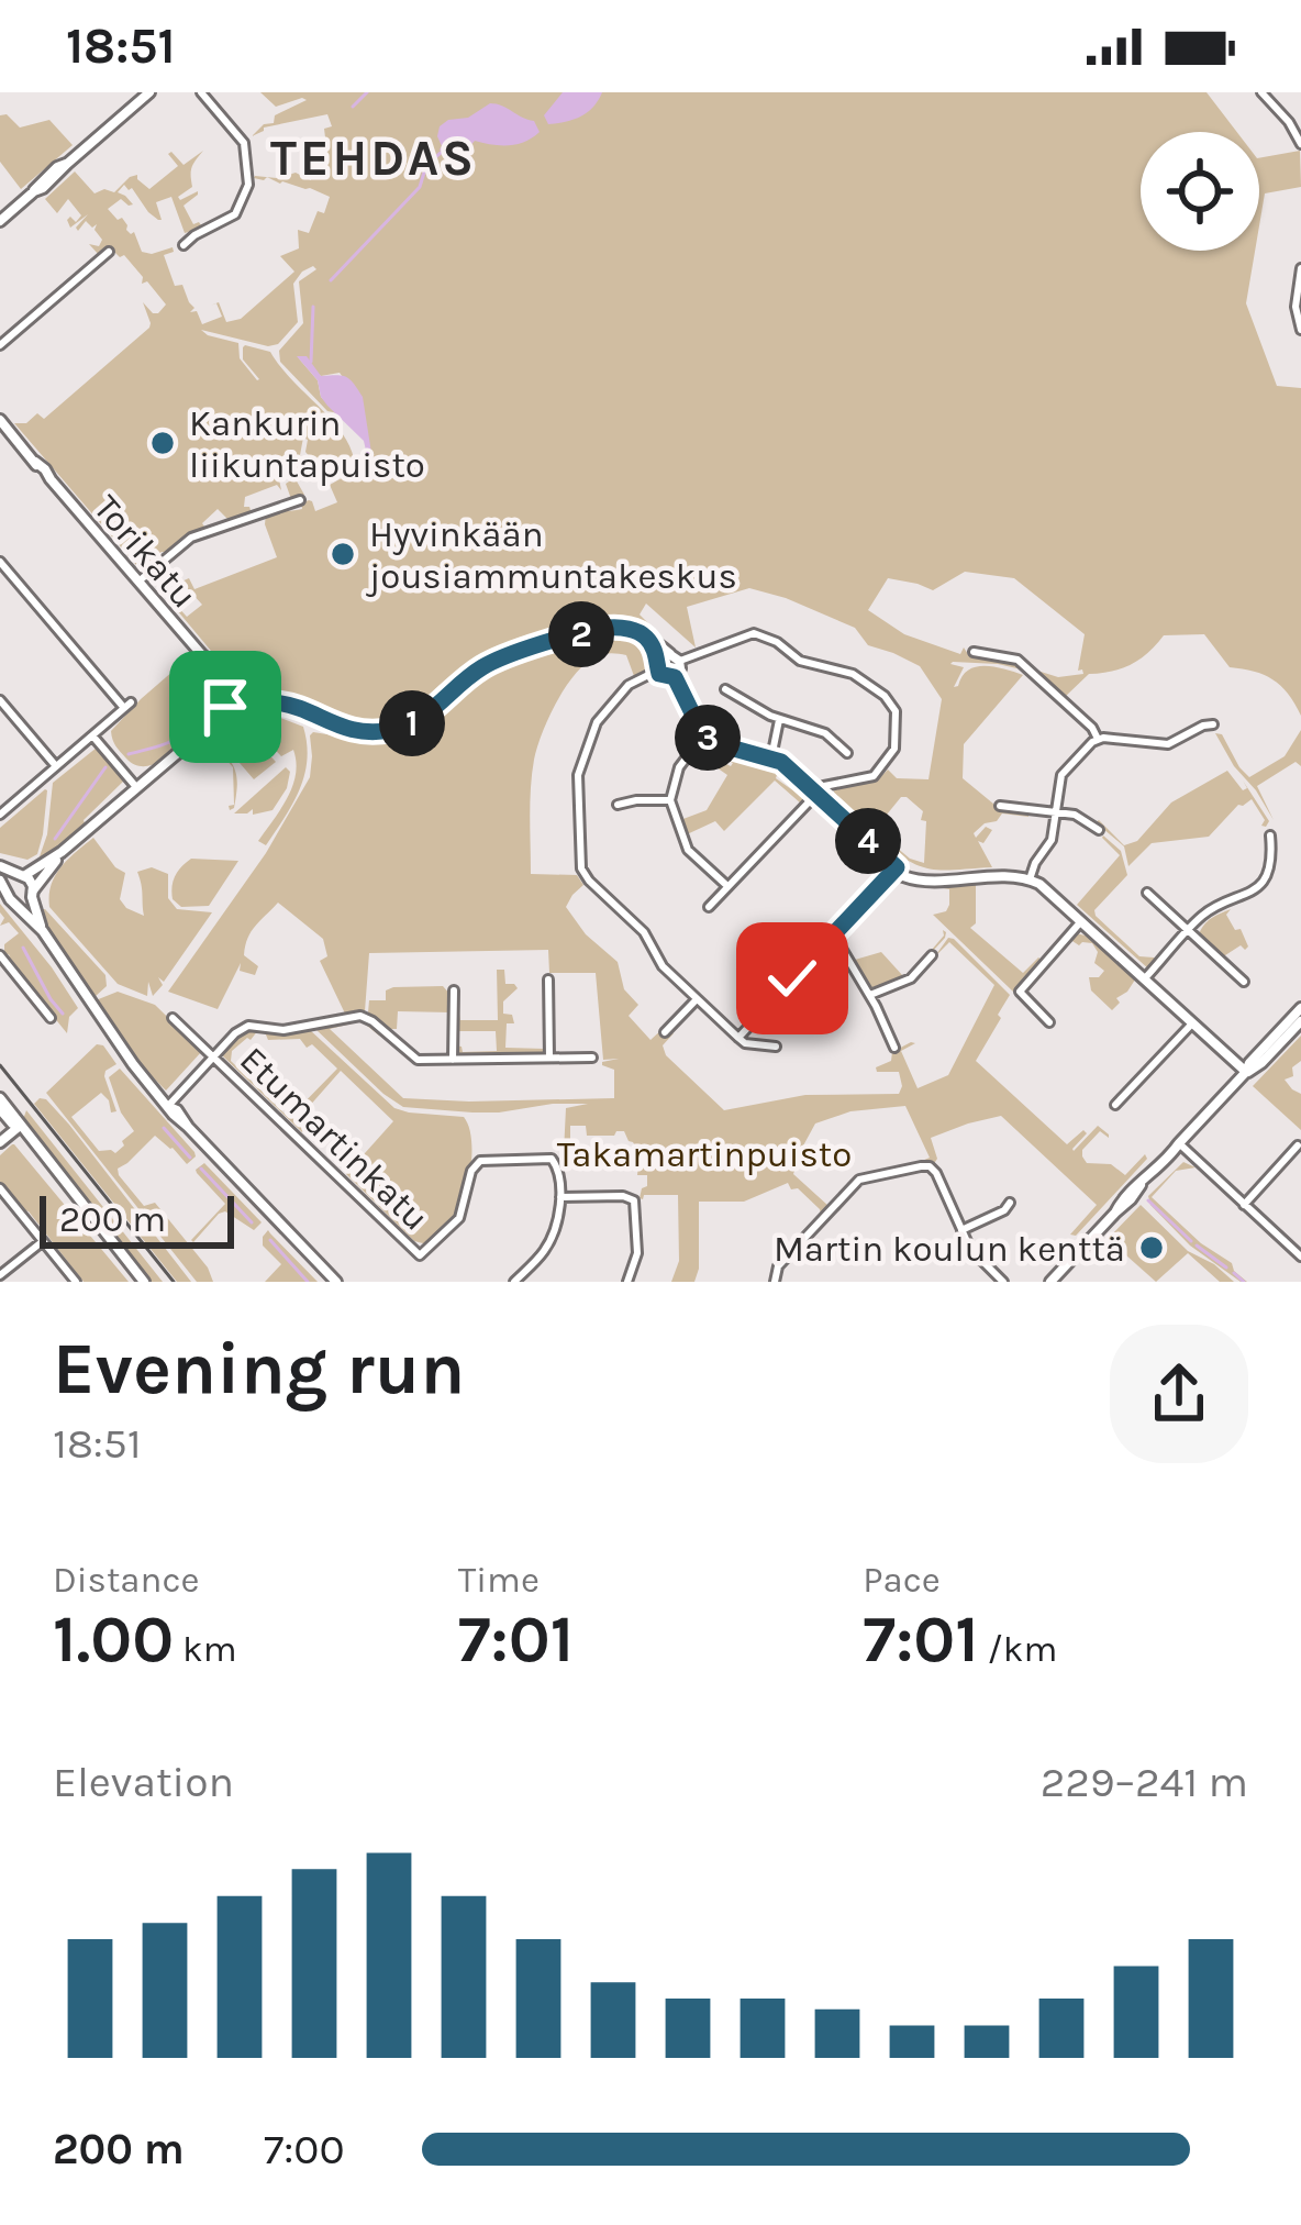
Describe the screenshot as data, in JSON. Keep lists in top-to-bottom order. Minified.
{"streets":{"street":["Torikatu","Etumartinkatu"]},"districts":["TEHDAS"],"parks":["Takamartinpuisto"],"places":["Kankurin liikuntapuisto","Hyvinkään jousiammuntakeskus","Martin koulun kenttä"],"scale_bar":"200 m","page":{"status":"18:51","pins":["2","1","3","4"],"scale":"200 m","heading":["Evening run","18:51"],"stats":[["Distance","1.00 km"],["Time","7:01"],["Pace","7:01 /km"]],"chart":["Elevation","229–241 m"],"list":[{"name":"200 m","note":"7:00"}]}}
